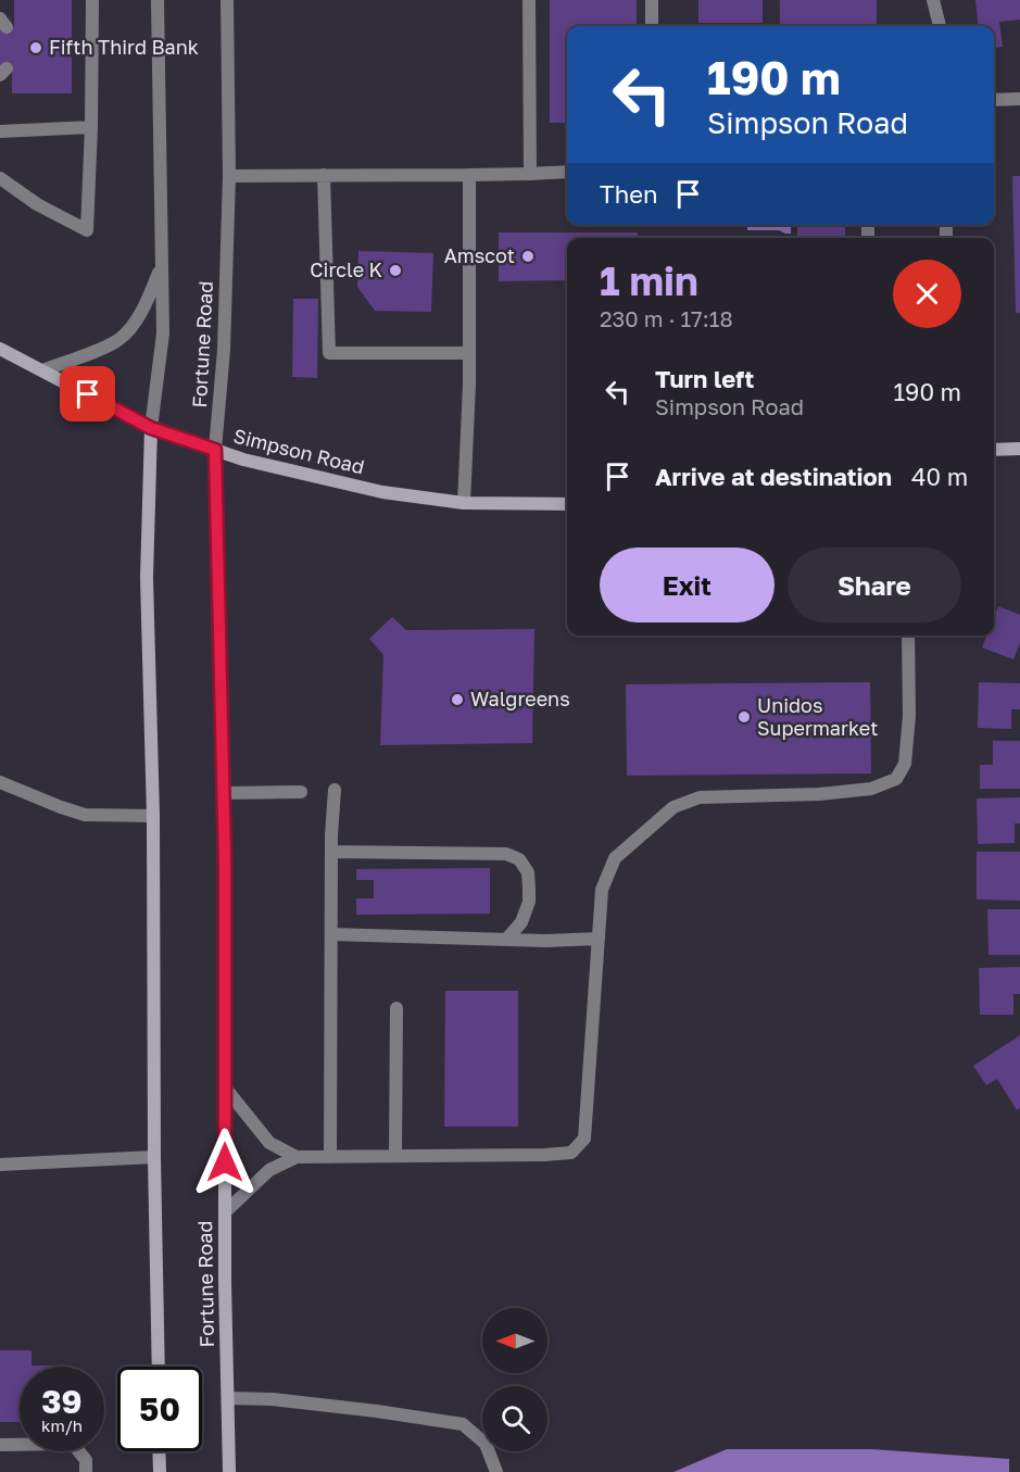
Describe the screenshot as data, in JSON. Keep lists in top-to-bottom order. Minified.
{"streets":{"main road":["Fortune Road","Simpson Road"]},"crossings":[["Fortune Road","Simpson Road"]],"places":["Fifth Third Bank","Amscot","Circle K","Walgreens","Unidos Supermarket"],"north":"left","page":{"turn":["190 m","Simpson Road"],"then":"Then","heading":["1 min","230 m · 17:18"],"list":[{"name":"Turn left","note":"Simpson Road","value":"190 m"},{"name":"Arrive at destination","value":"40 m"}],"buttons":["Exit","Share"],"speed":"39 km/h","limit":"50"}}
